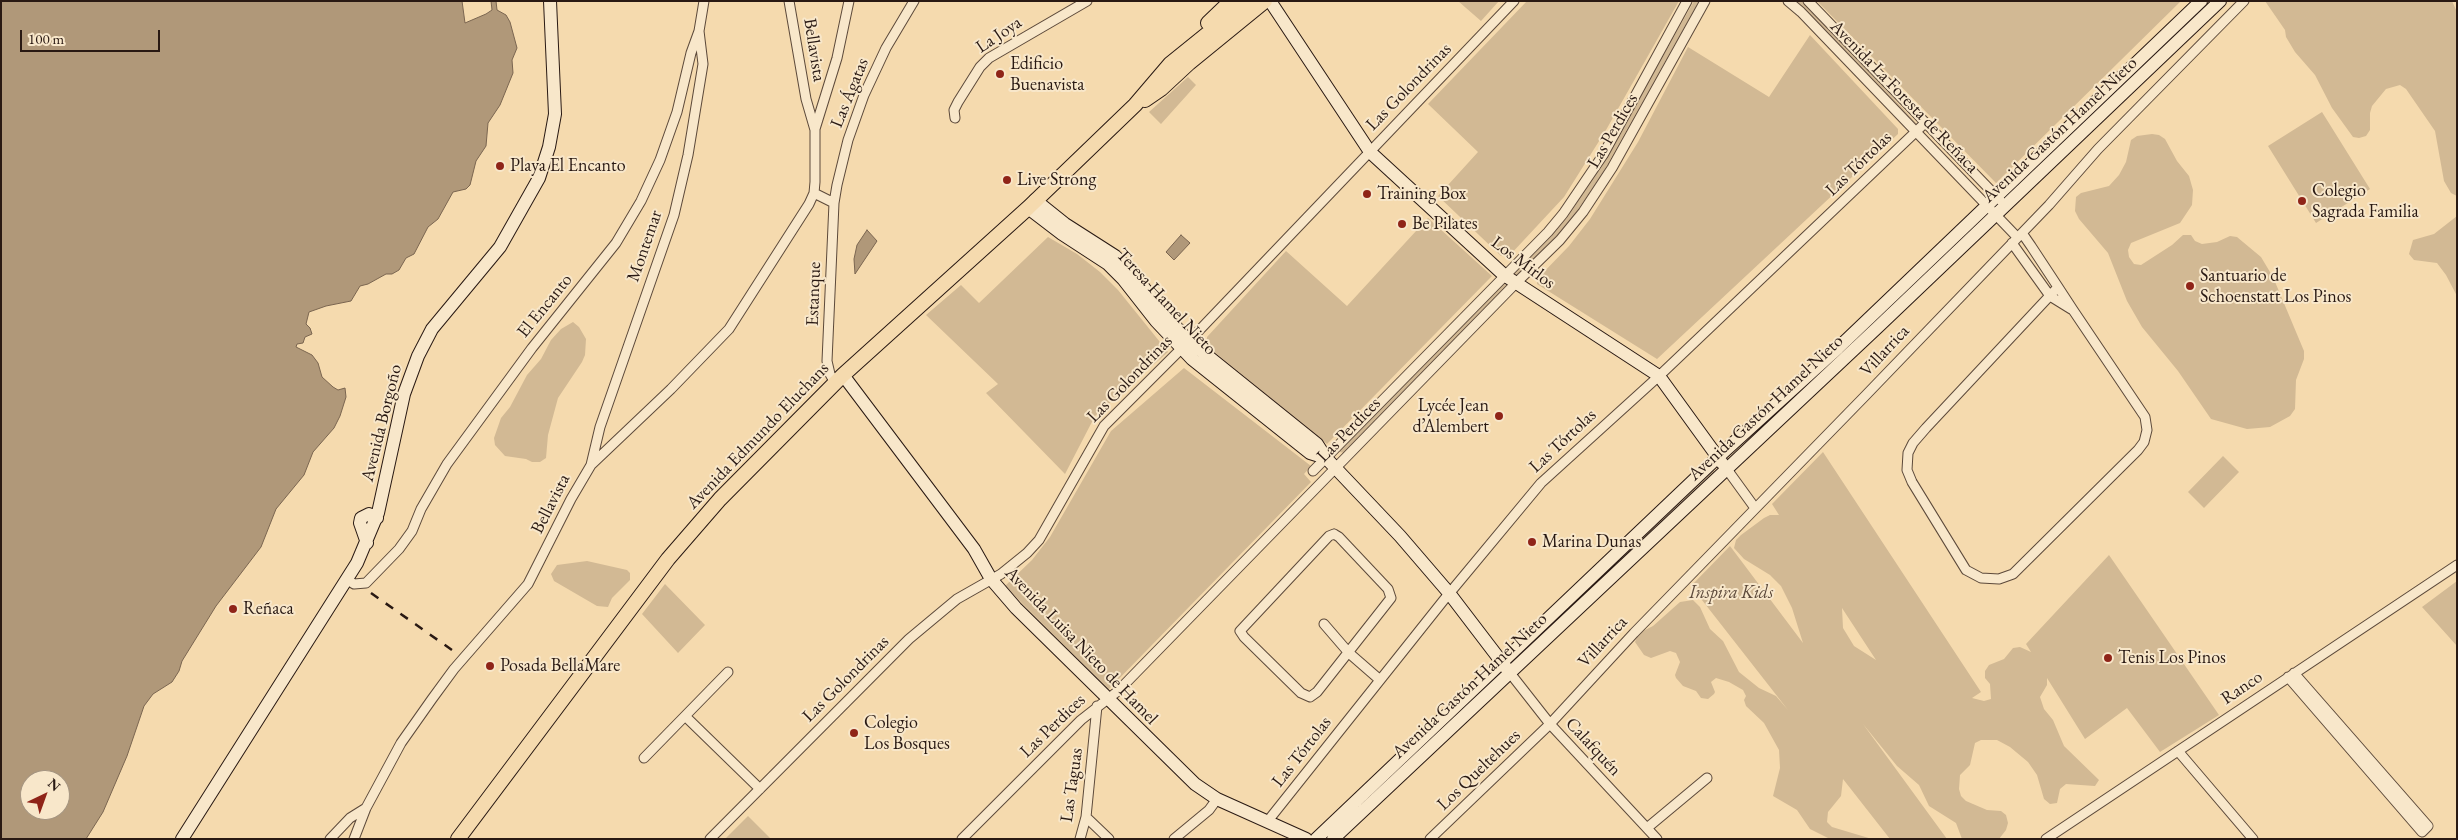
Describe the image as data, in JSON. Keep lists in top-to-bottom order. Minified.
{"streets":{"main road":["Avenida Gastón Hamel Nieto","Los Mirlos","Teresa Hamel Nieto","Avenida Borgoño","Avenida Edmundo Eluchans","Avenida Luisa Nieto de Hamel"],"street":["La Joya","Bellavista","Las Golondrinas","Las Ágatas","Avenida La Foresta de Reñaca","Las Perdices","Las Tórtolas","Montemar","Estanque","El Encanto","Villarrica","Ranco","Calafquén","Los Queltehues","Las Taguas"]},"crossings":[["Bellavista","Montemar"],["Las Golondrinas","Los Mirlos"],["Las Golondrinas","Teresa Hamel Nieto"],["Las Golondrinas","Avenida Luisa Nieto de Hamel"],["Las Ágatas","Estanque"],["Avenida La Foresta de Reñaca","Avenida Gastón Hamel Nieto"],["Avenida La Foresta de Reñaca","Las Tórtolas"],["Avenida La Foresta de Reñaca","Villarrica"],["Avenida Gastón Hamel Nieto","Los Mirlos"],["Avenida Gastón Hamel Nieto","Teresa Hamel Nieto"],["Avenida Gastón Hamel Nieto","Calafquén"],["Las Perdices","Los Mirlos"],["Las Perdices","Teresa Hamel Nieto"],["Las Perdices","Avenida Luisa Nieto de Hamel"],["Las Perdices","Las Taguas"],["Las Tórtolas","Los Mirlos"],["Las Tórtolas","Teresa Hamel Nieto"],["Las Tórtolas","Avenida Luisa Nieto de Hamel"],["Montemar","El Encanto"],["Los Mirlos","Villarrica"],["Estanque","Avenida Edmundo Eluchans"],["Estanque","Avenida Luisa Nieto de Hamel"],["Teresa Hamel Nieto","Avenida Edmundo Eluchans"],["Teresa Hamel Nieto","Calafquén"],["El Encanto","Avenida Borgoño"],["Villarrica","Calafquén"],["Villarrica","Los Queltehues"],["Avenida Edmundo Eluchans","Avenida Luisa Nieto de Hamel"],["Avenida Luisa Nieto de Hamel","Las Taguas"],["Calafquén","Los Queltehues"]],"parks":["Inspira Kids"],"places":["Edificio Buenavista","Playa El Encanto","Live Strong","Training Box","Colegio Sagrada Familia","Be Pilates","Santuario de Schoenstatt Los Pinos","Lycée Jean d’Alembert","Marina Dunas","Reñaca","Tenis Los Pinos","Posada BellaMare","Colegio Los Bosques"],"scale_bar":"100 m","north":"top right"}
